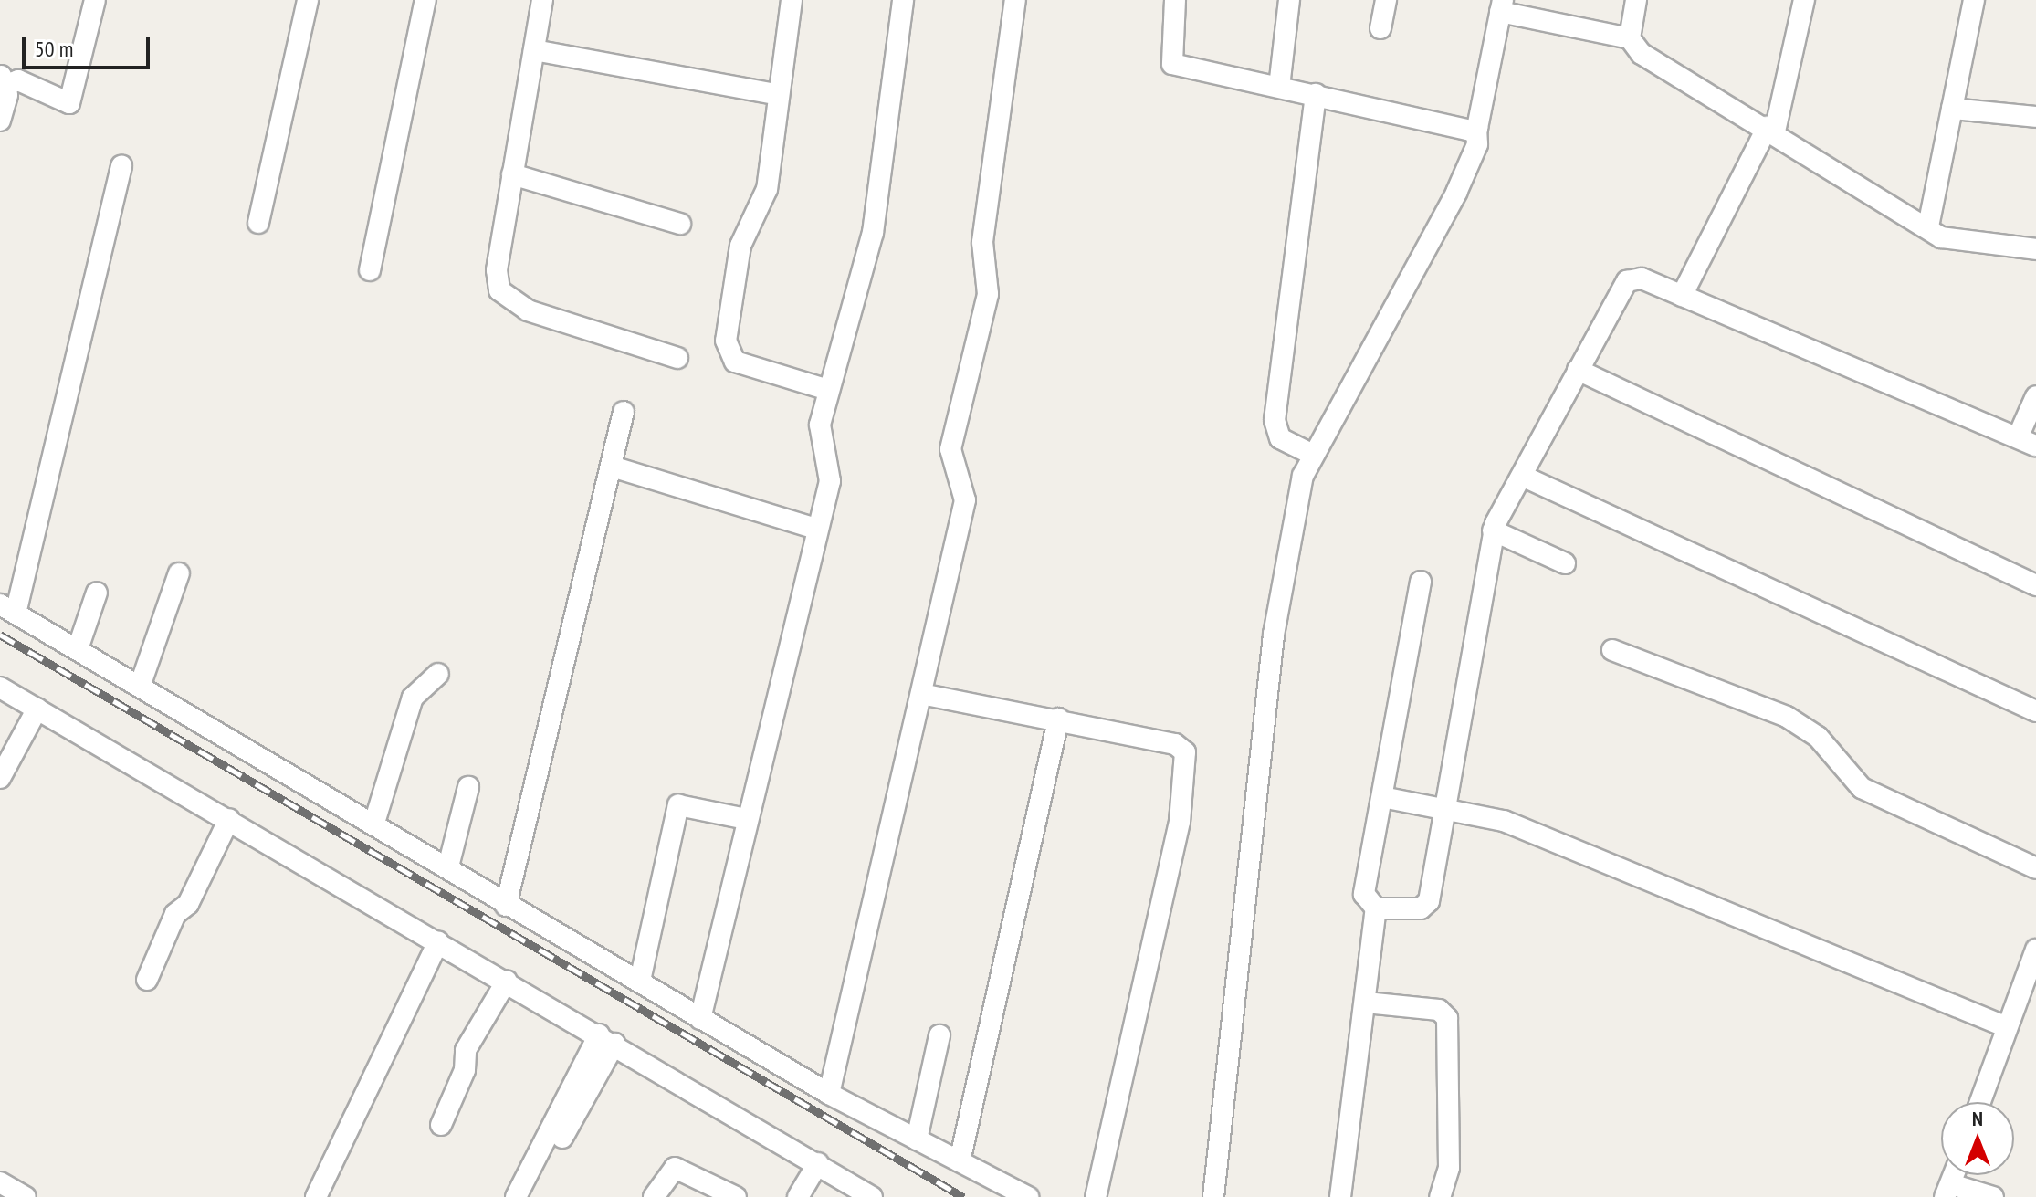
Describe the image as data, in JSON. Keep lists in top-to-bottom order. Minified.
{"scale_bar":"50 m","north":"top"}
